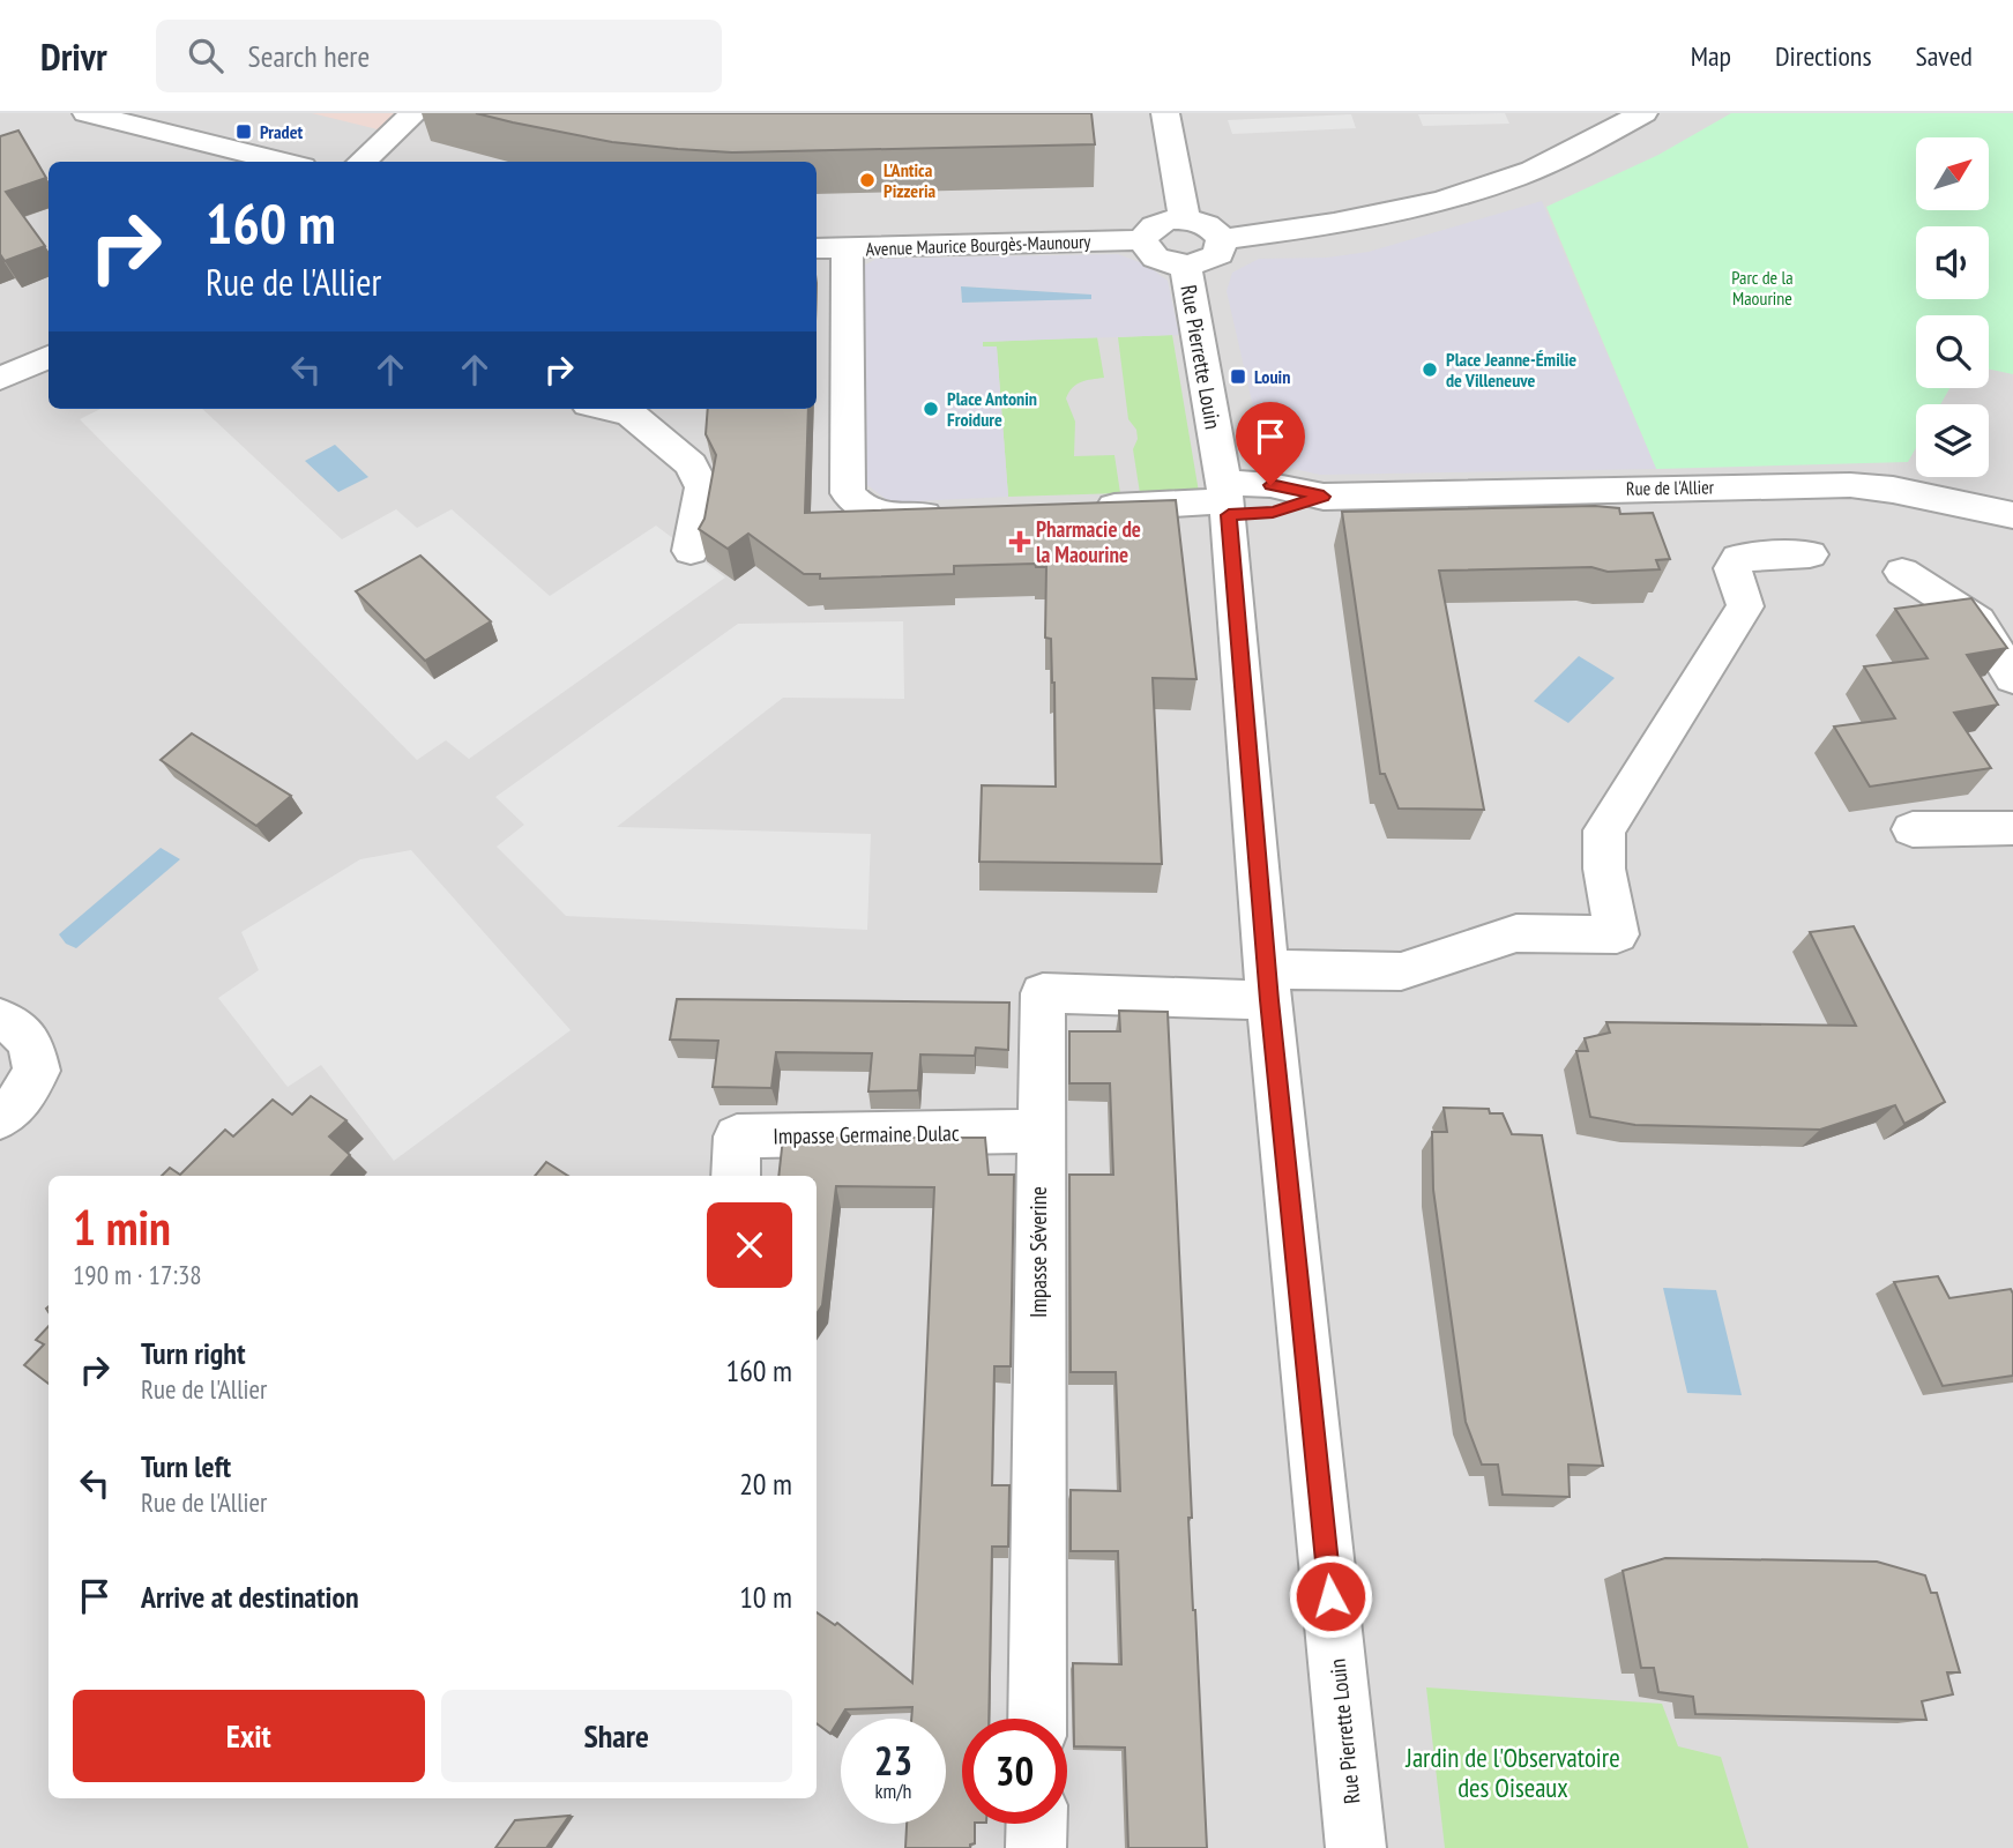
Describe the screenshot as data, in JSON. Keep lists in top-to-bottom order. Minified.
{"streets":{"street":["Avenue Maurice Bourgès-Maunoury","Rue Pierrette Louin","Rue de l'Allier","Impasse Germaine Dulac","Impasse Séverine"]},"crossings":[["Avenue Maurice Bourgès-Maunoury","Rue Pierrette Louin"],["Rue Pierrette Louin","Rue de l'Allier"],["Rue Pierrette Louin","Impasse Séverine"],["Impasse Germaine Dulac","Impasse Séverine"]],"parks":["Parc de la Maourine","Jardin de l'Observatoire des Oiseaux"],"places":{"transit":["Pradet","Louin"],"other":["L'Antica Pizzeria","Place Jeanne-Émilie de Villeneuve","Place Antonin Froidure"],"health":["Pharmacie de la Maourine"]},"north":"top right","page":{"header":"Drivr","search":"Search here","nav":["Map","Directions","Saved"],"turn":["160 m","Rue de l'Allier"],"heading":["1 min","190 m · 17:38"],"list":[{"name":"Turn right","note":"Rue de l'Allier","value":"160 m"},{"name":"Turn left","note":"Rue de l'Allier","value":"20 m"},{"name":"Arrive at destination","value":"10 m"}],"buttons":["Exit","Share"],"speed":"23 km/h","limit":"30"}}
